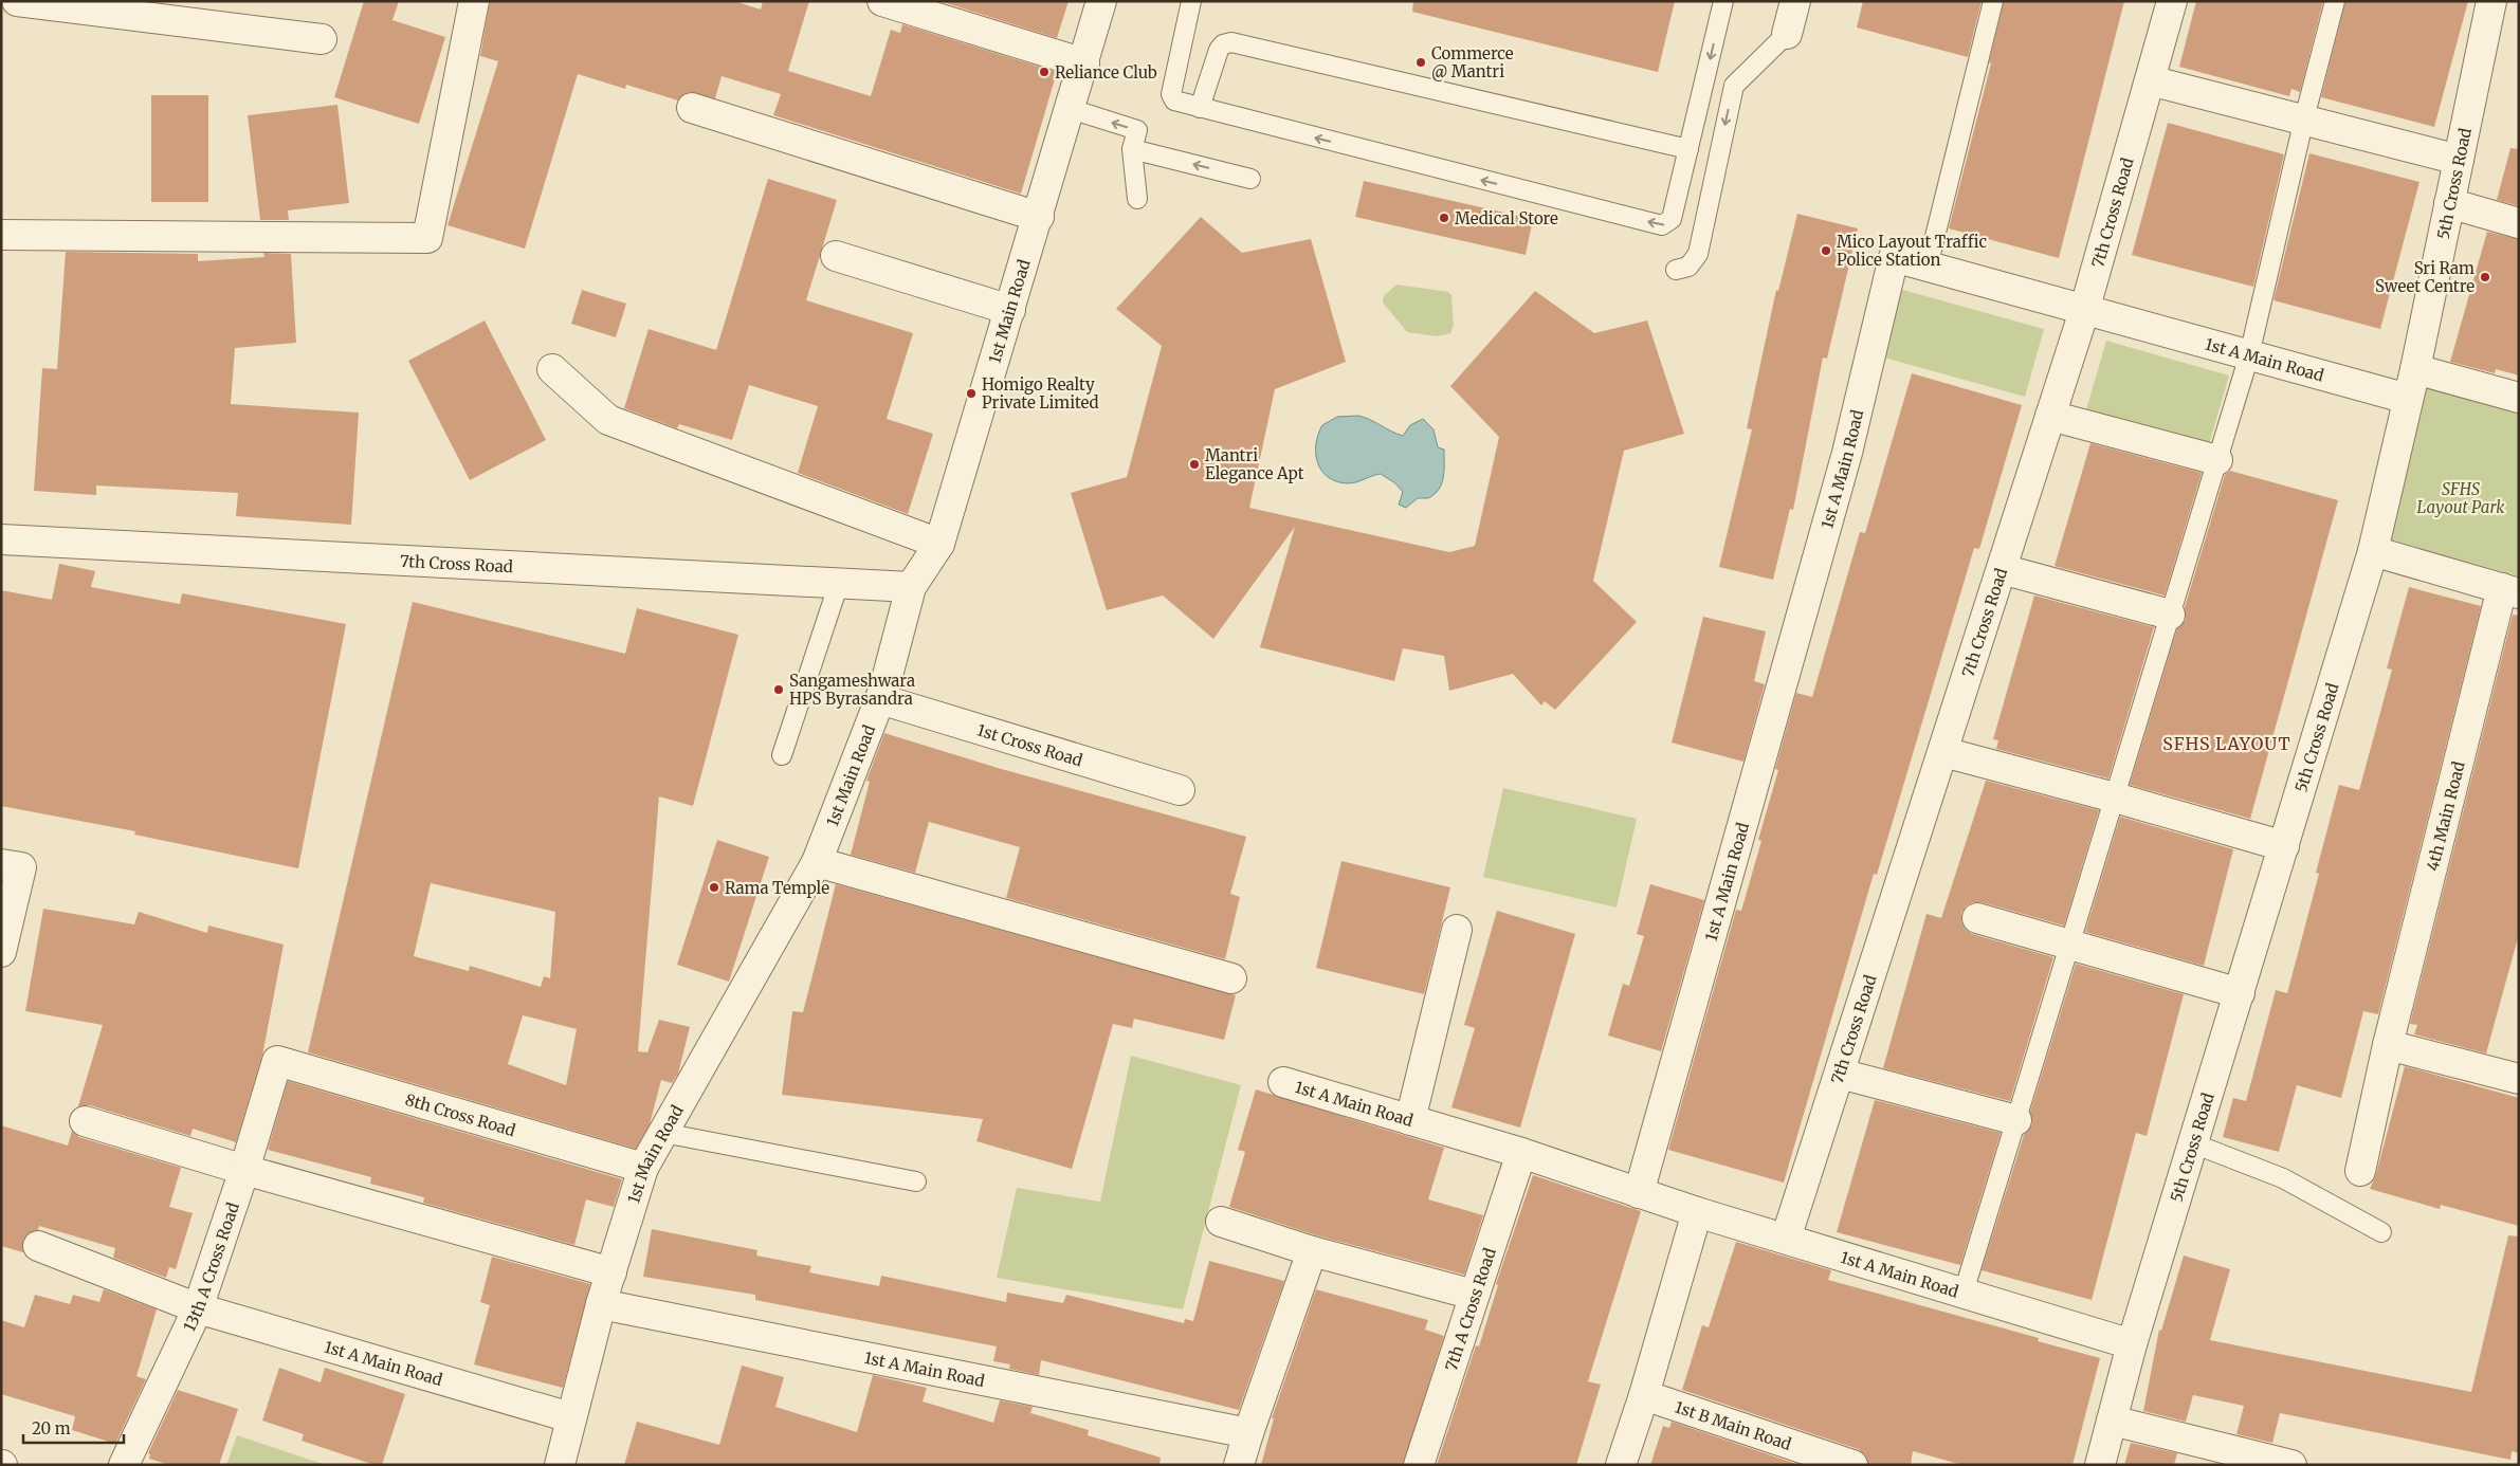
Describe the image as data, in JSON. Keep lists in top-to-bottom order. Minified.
{"streets":{"street":["5th Cross Road","7th Cross Road","1st Main Road","1st A Main Road","1st Cross Road","4th Main Road","8th Cross Road","13th A Cross Road","7th A Cross Road","1st B Main Road"]},"crossings":[["5th Cross Road","1st A Main Road"],["5th Cross Road","4th Main Road"],["7th Cross Road","1st Main Road"],["7th Cross Road","1st A Main Road"],["1st Main Road","1st A Main Road"],["1st Main Road","1st Cross Road"],["1st Main Road","8th Cross Road"],["1st A Main Road","13th A Cross Road"],["1st A Main Road","7th A Cross Road"],["8th Cross Road","13th A Cross Road"]],"districts":["SFHS LAYOUT"],"parks":["SFHS Layout Park"],"places":["Commerce @ Mantri","Reliance Club","Medical Store","Mico Layout Traffic Police Station","Sri Ram Sweet Centre","Homigo Realty Private Limited","Mantri Elegance Apt","Sangameshwara HPS Byrasandra","Rama Temple"],"scale_bar":"20 m"}
